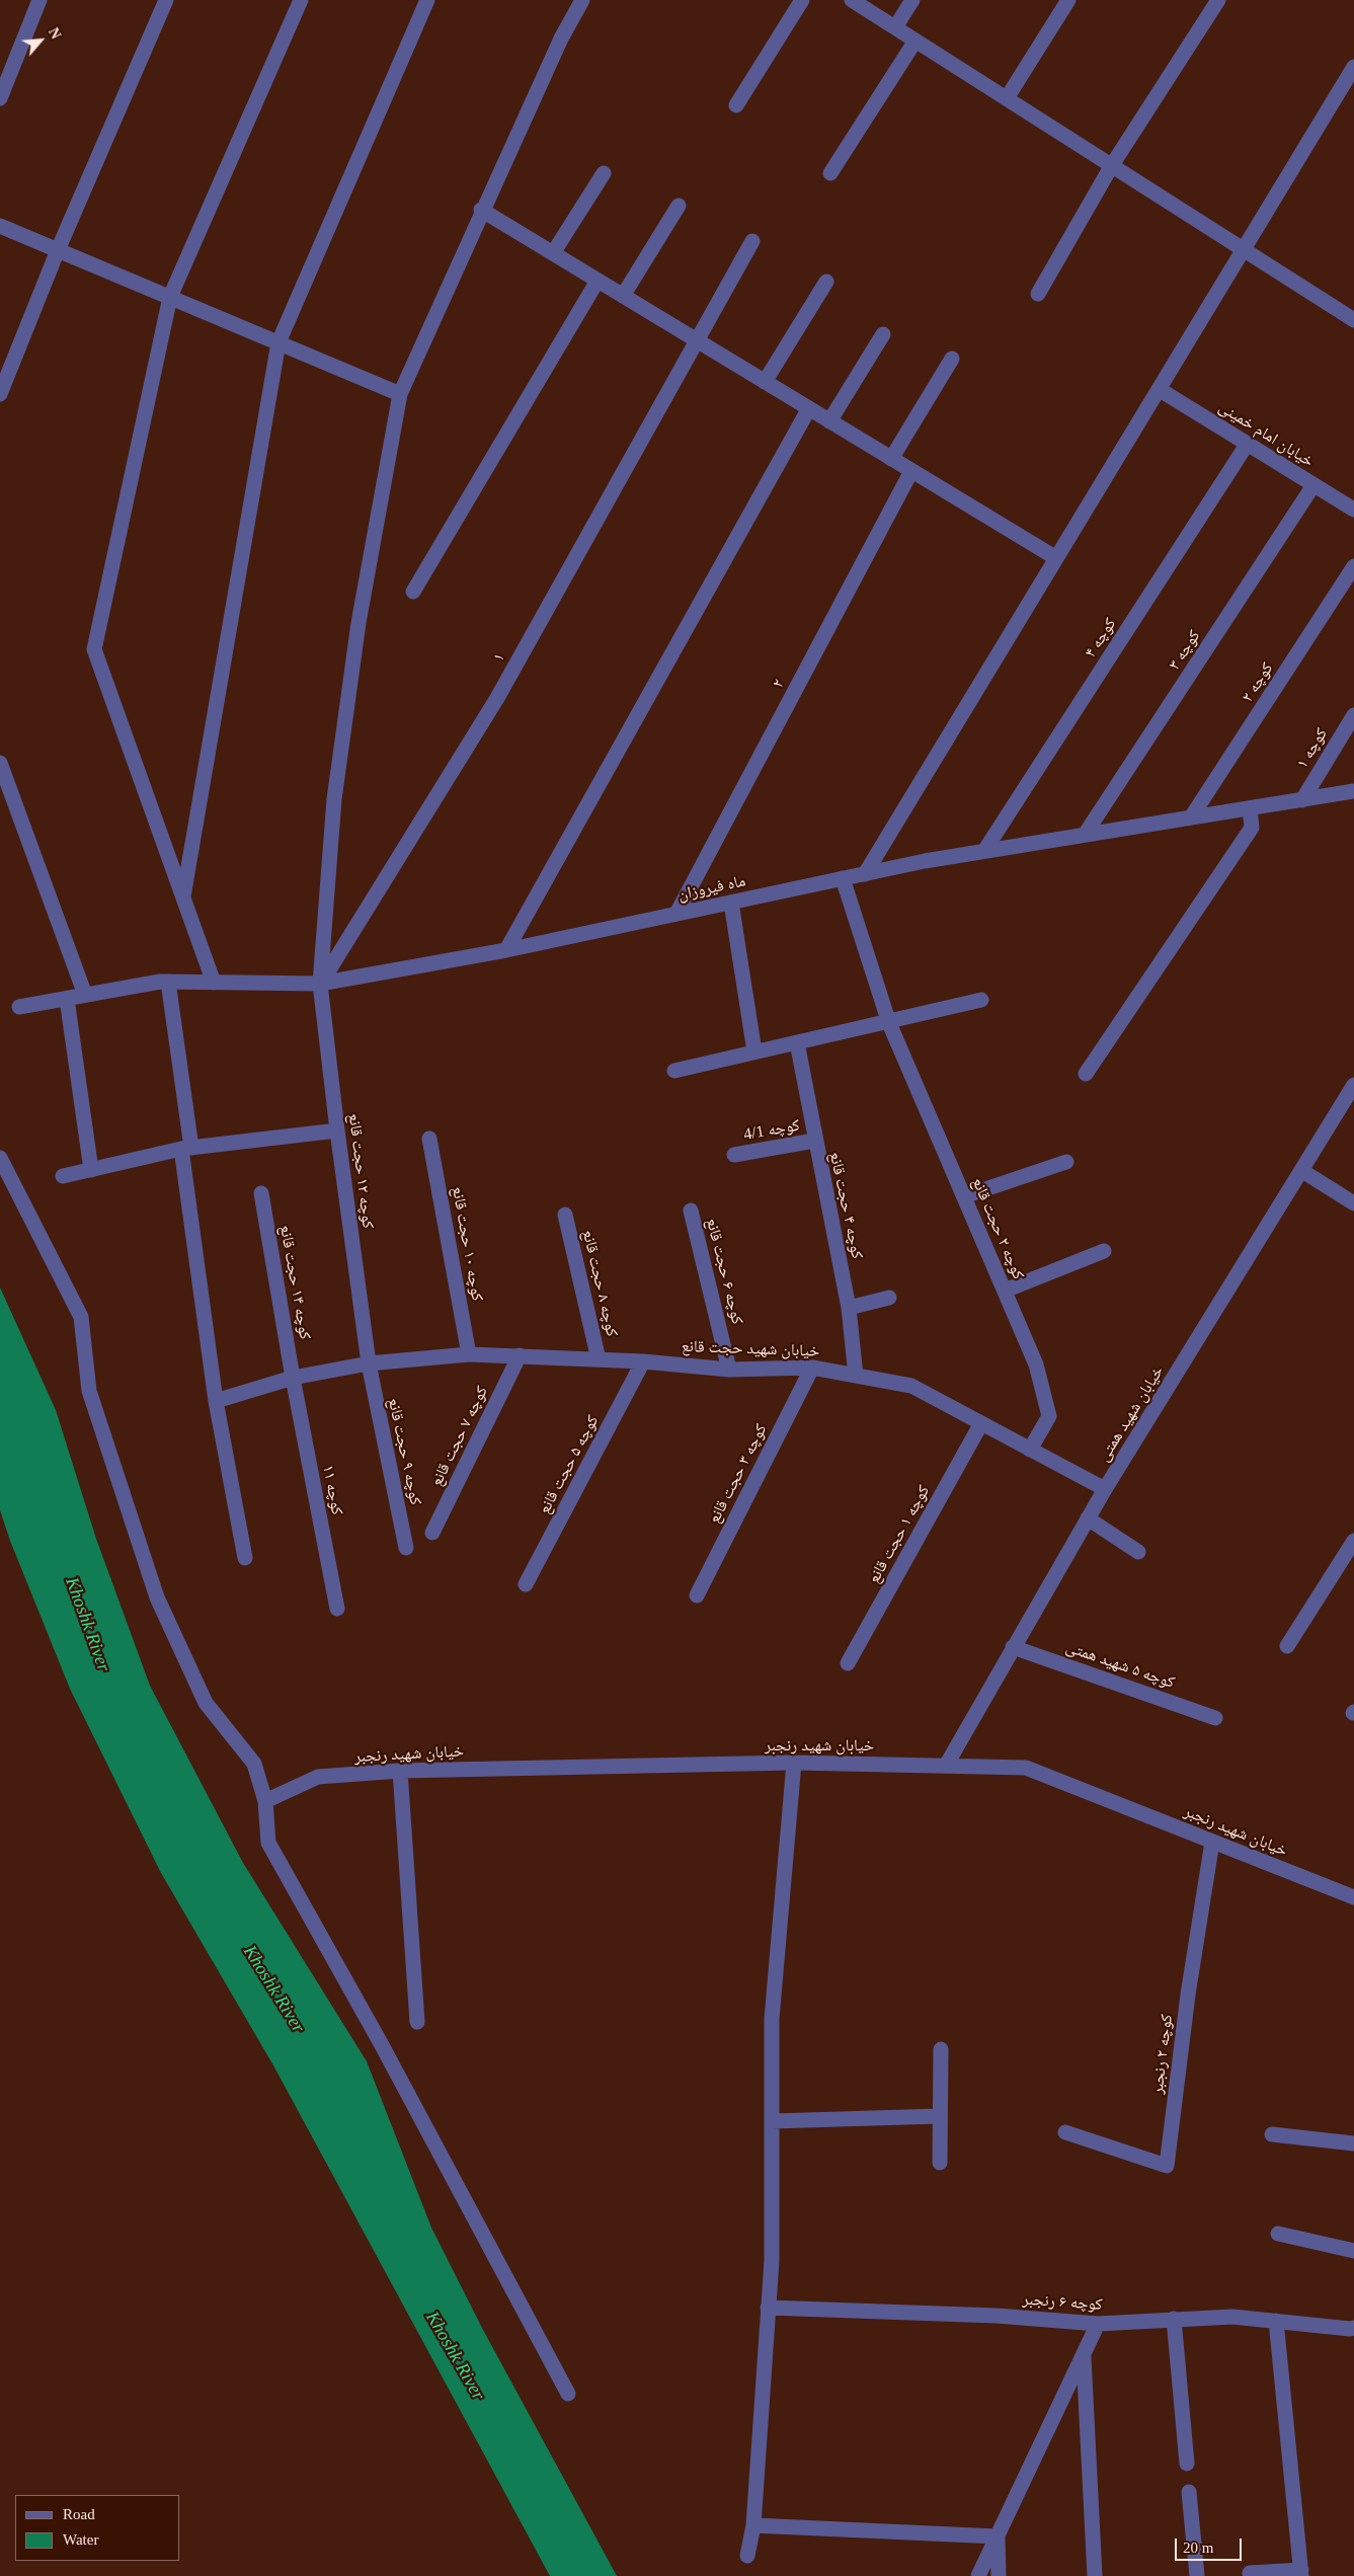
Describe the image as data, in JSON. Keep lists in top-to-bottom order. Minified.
{"streets":{"street":["خیابان امام خمینی","کوچه ۴","کوچه ۳","۱","کوچه ۲","۲","کوچه ۱","ماه فیروزان","کوچه 4/1","کوچه ۱۲ حجت قانع","کوچه ۴ حجت قانع","کوچه ۲ حجت قانع","کوچه ۱۰ حجت قانع","کوچه ۶ حجت قانع","کوچه ۱۴ حجت قانع","کوچه ۸ حجت قانع","خیابان شهید حجت قانع","خیابان شهید همتی","کوچه ۷ حجت قانع","کوچه ۹ حجت قانع","کوچه ۵ حجت قانع","کوچه ۳ حجت قانع","کوچه ۱۱","کوچه ۱ حجت قانع","کوچه ۵ شهید همتی","خیابان شهید رنجبر","کوچه ۲ رنجبر","کوچه ۶ رنجبر"]},"crossings":[["خیابان امام خمینی","کوچه ۴"],["خیابان امام خمینی","کوچه ۳"],["کوچه ۴","ماه فیروزان"],["کوچه ۳","ماه فیروزان"],["۱","ماه فیروزان"],["۱","کوچه ۱۲ حجت قانع"],["کوچه ۲","ماه فیروزان"],["۲","ماه فیروزان"],["کوچه ۱","ماه فیروزان"],["ماه فیروزان","کوچه ۱۲ حجت قانع"],["ماه فیروزان","کوچه ۲ حجت قانع"],["کوچه 4/1","کوچه ۴ حجت قانع"],["کوچه ۱۲ حجت قانع","خیابان شهید حجت قانع"],["کوچه ۱۲ حجت قانع","کوچه ۹ حجت قانع"],["کوچه ۴ حجت قانع","خیابان شهید حجت قانع"],["کوچه ۲ حجت قانع","خیابان شهید حجت قانع"],["کوچه ۱۰ حجت قانع","خیابان شهید حجت قانع"],["کوچه ۶ حجت قانع","خیابان شهید حجت قانع"],["کوچه ۱۴ حجت قانع","خیابان شهید حجت قانع"],["کوچه ۱۴ حجت قانع","کوچه ۱۱"],["کوچه ۸ حجت قانع","خیابان شهید حجت قانع"],["خیابان شهید حجت قانع","خیابان شهید همتی"],["خیابان شهید حجت قانع","کوچه ۷ حجت قانع"],["خیابان شهید حجت قانع","کوچه ۹ حجت قانع"],["خیابان شهید حجت قانع","کوچه ۵ حجت قانع"],["خیابان شهید حجت قانع","کوچه ۳ حجت قانع"],["خیابان شهید حجت قانع","کوچه ۱۱"],["خیابان شهید حجت قانع","کوچه ۱ حجت قانع"],["خیابان شهید همتی","کوچه ۵ شهید همتی"],["خیابان شهید همتی","خیابان شهید رنجبر"],["خیابان شهید رنجبر","کوچه ۲ رنجبر"]],"water":["Khoshk River"],"legend":["Road","Water"],"scale_bar":"20 m","north":"top right"}
